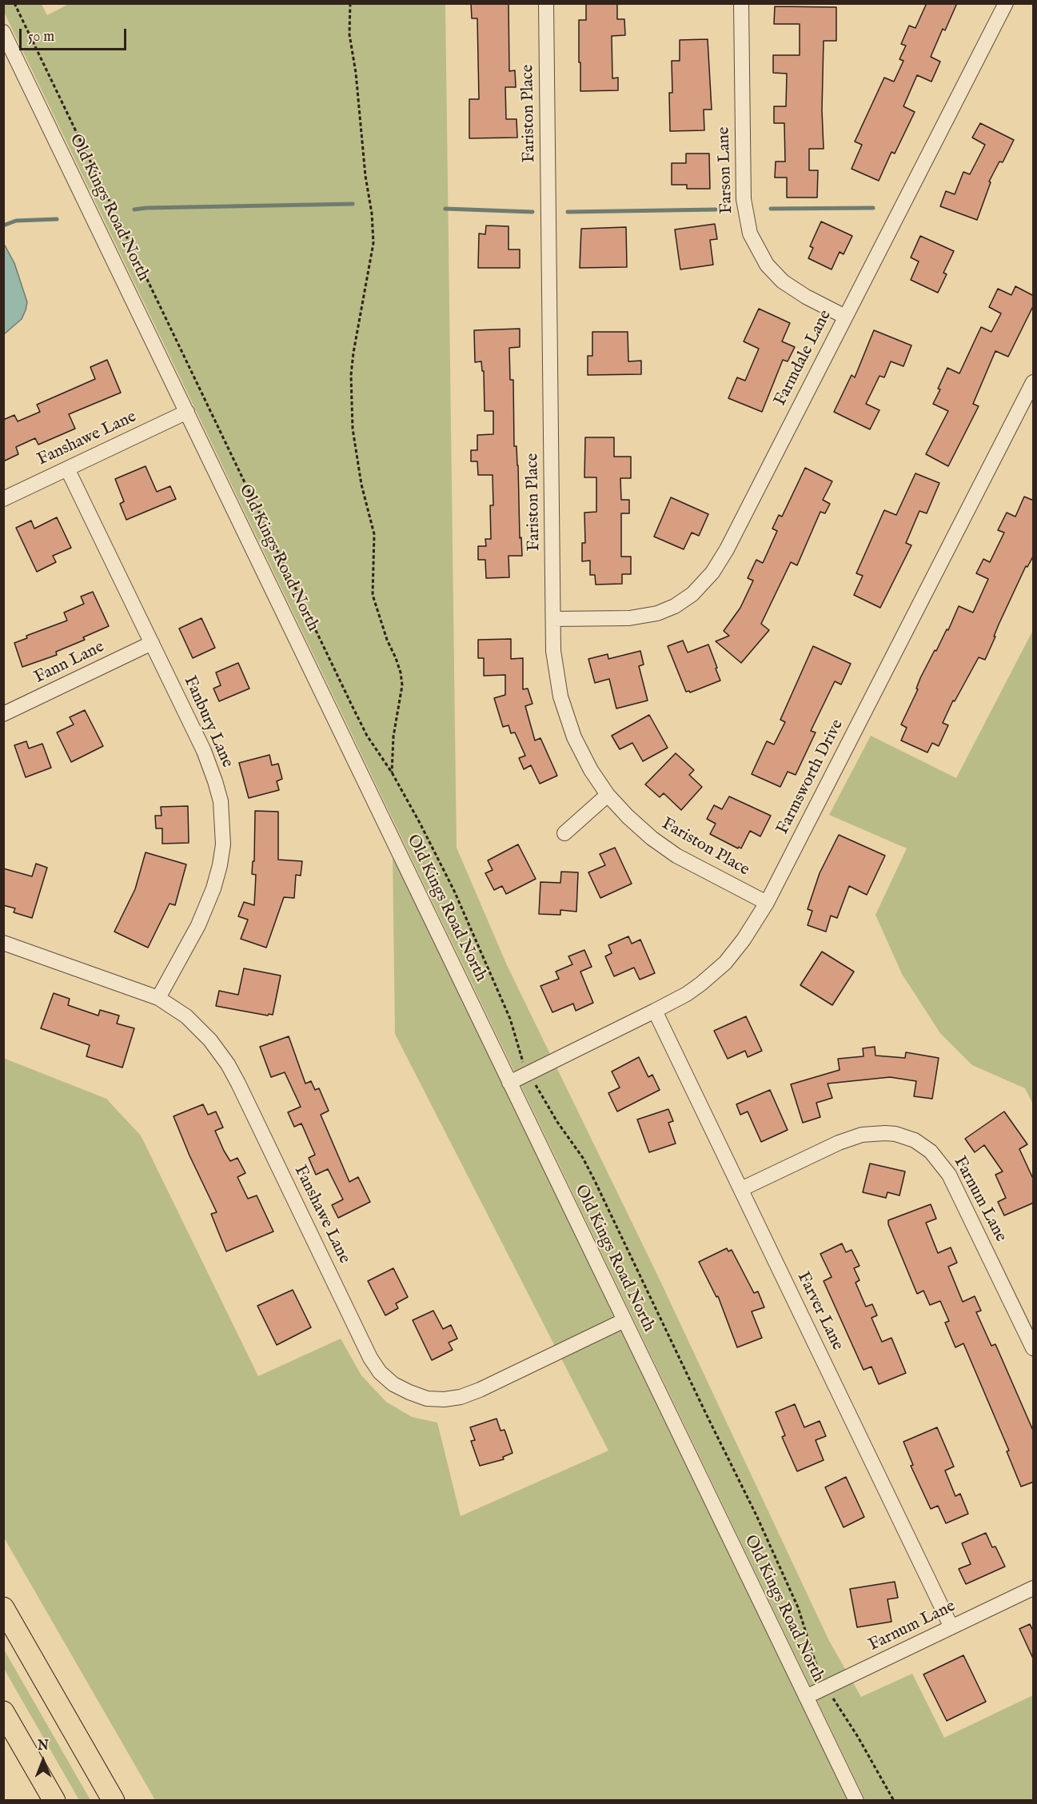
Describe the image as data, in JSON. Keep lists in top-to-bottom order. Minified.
{"streets":{"street":["Fariston Place","Farson Lane","Old Kings Road North","Farmdale Lane","Fanshawe Lane","Fann Lane","Fanbury Lane","Farmsworth Drive","Farnum Lane","Farver Lane"]},"crossings":[["Fariston Place","Farmdale Lane"],["Fariston Place","Farmsworth Drive"],["Farson Lane","Farmdale Lane"],["Old Kings Road North","Fanshawe Lane"],["Old Kings Road North","Farmsworth Drive"],["Old Kings Road North","Farnum Lane"],["Fanshawe Lane","Fanbury Lane"],["Fann Lane","Fanbury Lane"],["Farmsworth Drive","Farver Lane"],["Farnum Lane","Farver Lane"]],"scale_bar":"50 m","north":"top"}
